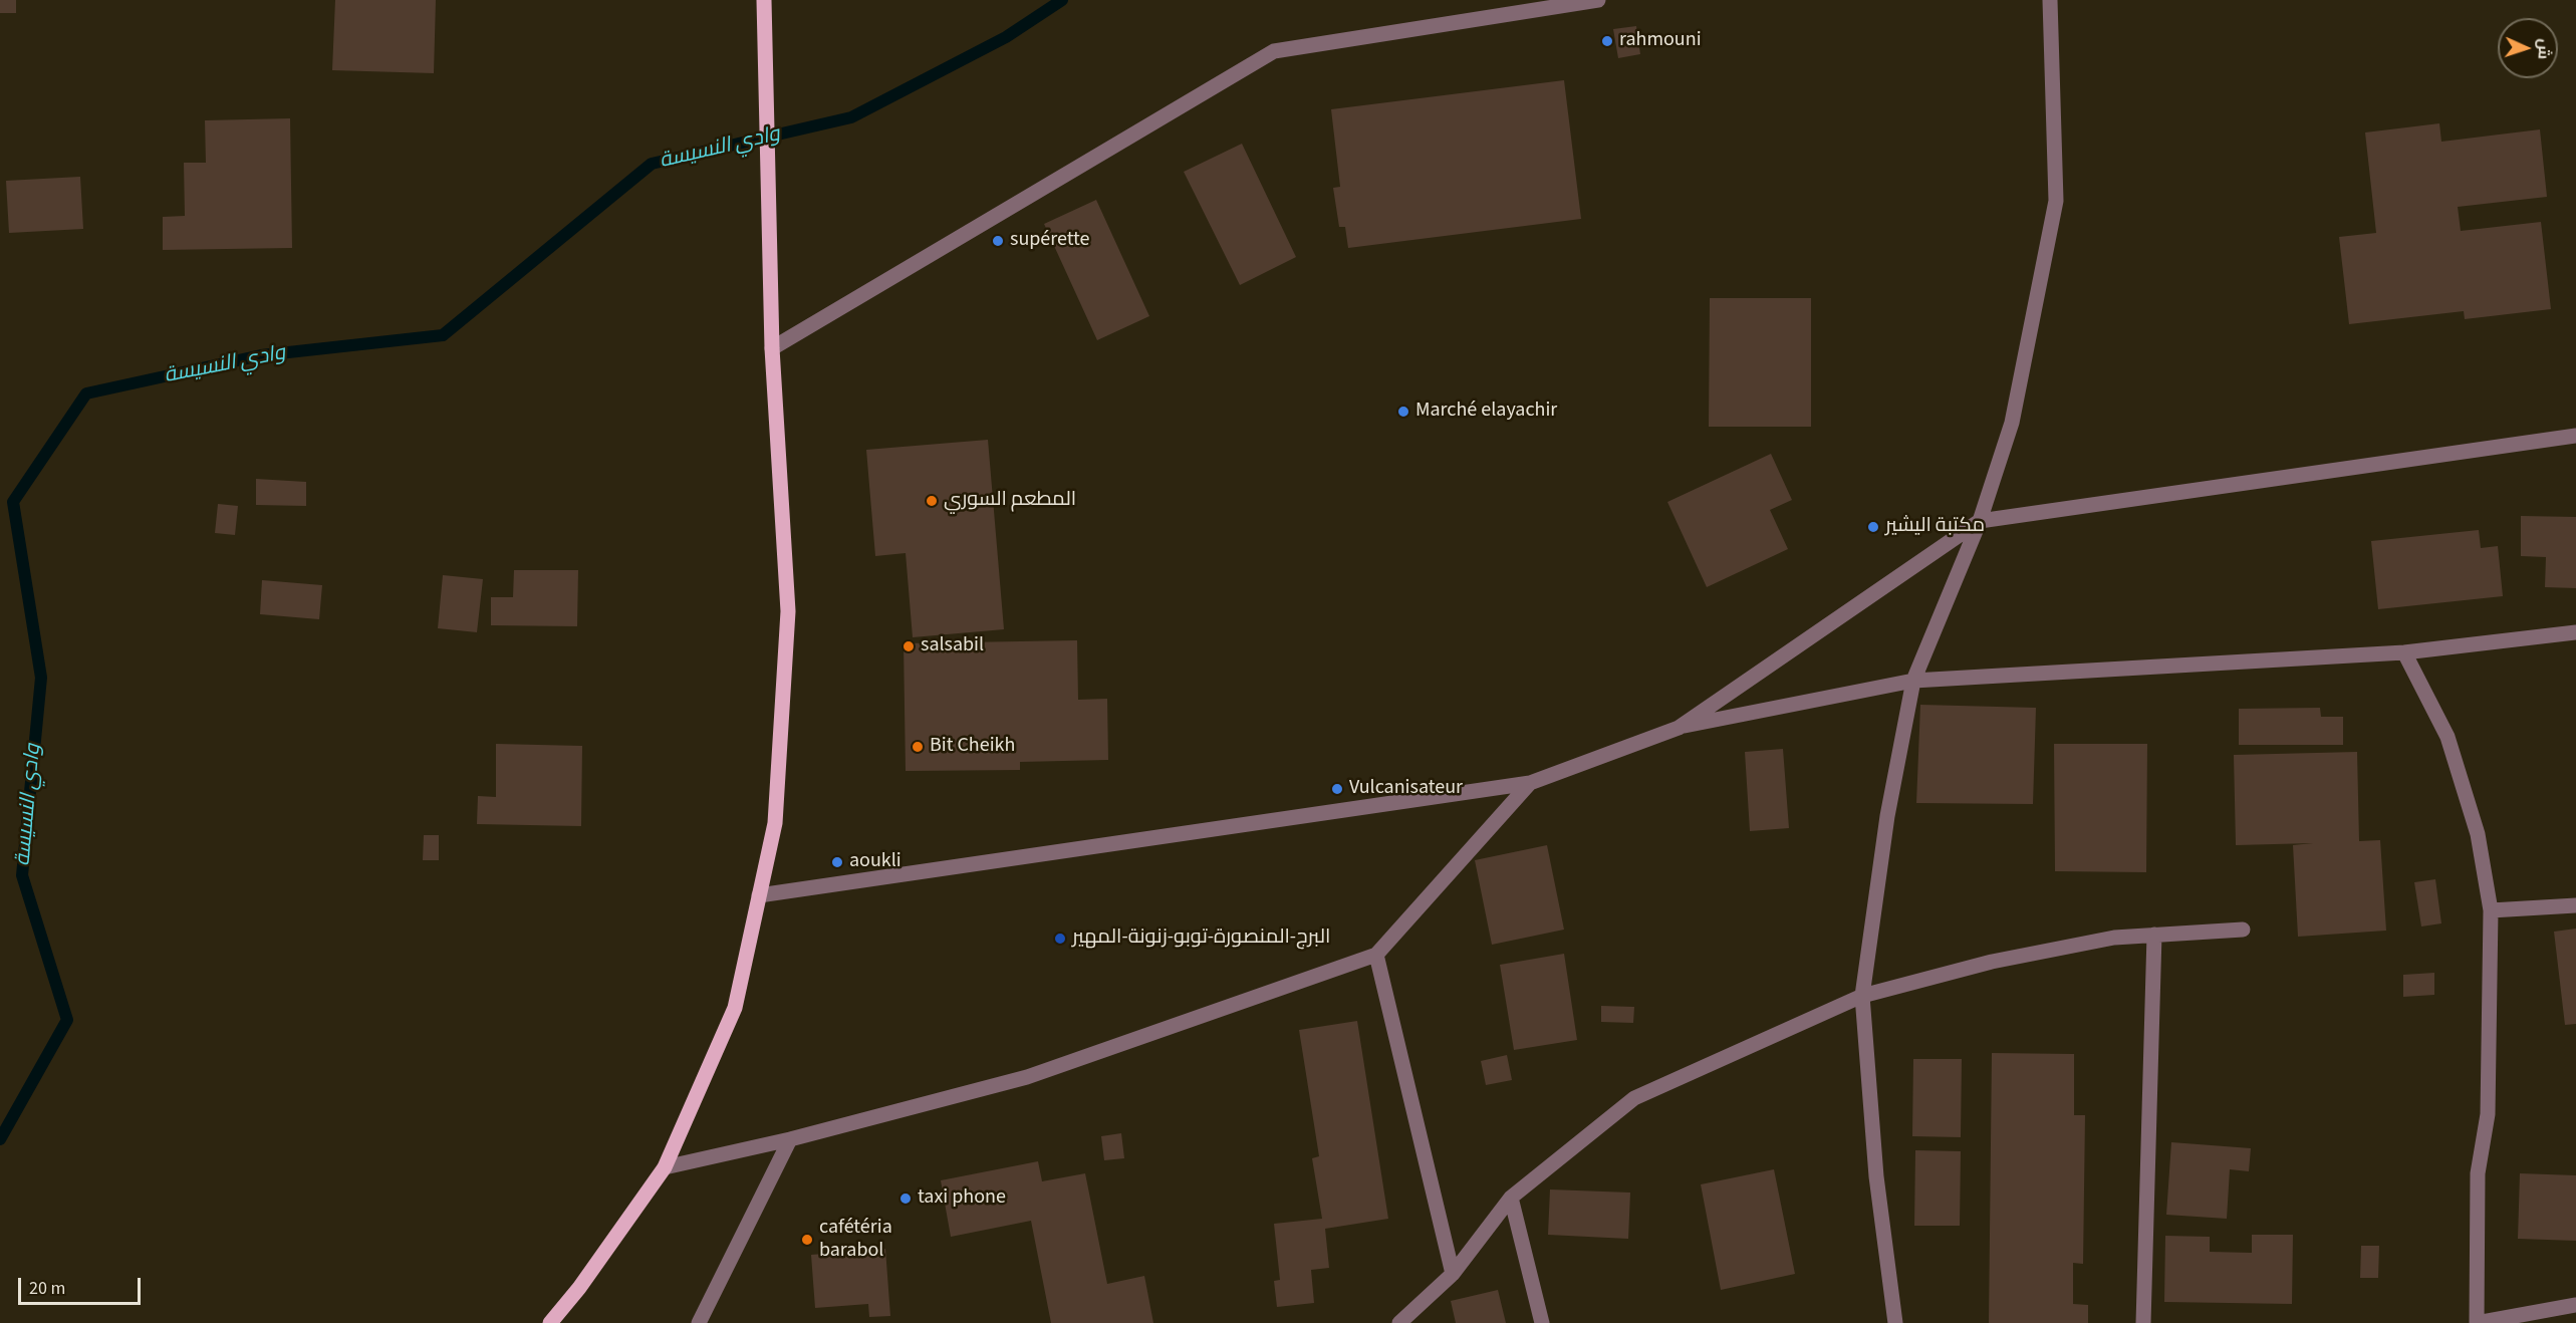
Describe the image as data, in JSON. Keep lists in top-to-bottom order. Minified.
{"water":["وادي النسيسة"],"places":["rahmouni","supérette","Marché elayachir","المطعم السوري","مكتبة اليشير","salsabil","Bit Cheikh","Vulcanisateur","aoukli","البرج-المنصورة-توبو-زنونة-المهير","taxi phone","cafétéria barabol"],"scale_bar":"20 m","north":"right"}
